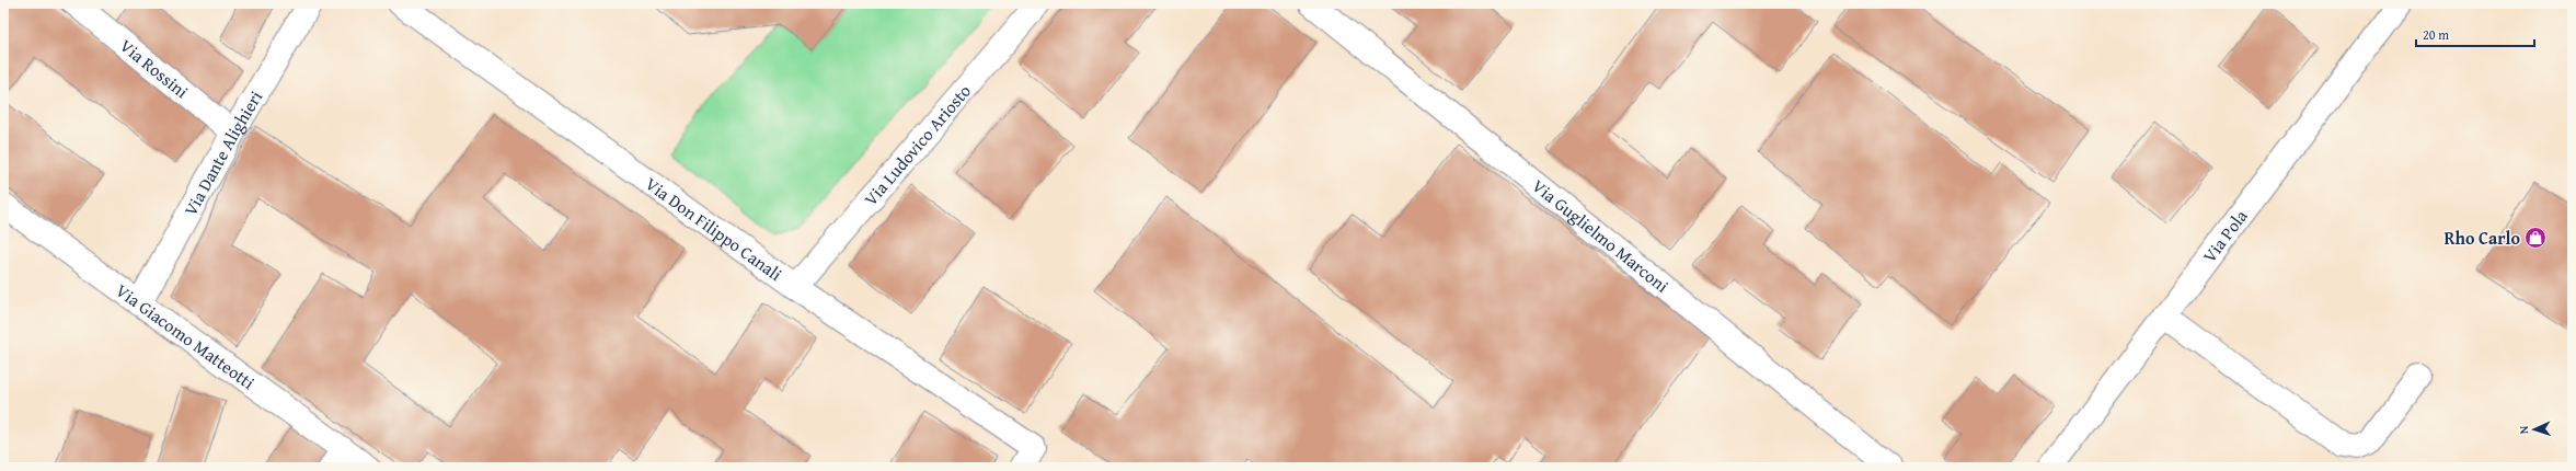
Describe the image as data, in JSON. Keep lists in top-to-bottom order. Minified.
{"streets":{"street":["Via Rossini","Via Ludovico Ariosto","Via Dante Alighieri","Via Don Filippo Canali","Via Guglielmo Marconi","Via Pola","Via Giacomo Matteotti"]},"crossings":[["Via Rossini","Via Dante Alighieri"],["Via Ludovico Ariosto","Via Don Filippo Canali"],["Via Dante Alighieri","Via Giacomo Matteotti"]],"places":{"shop":["Rho Carlo"]},"scale_bar":"20 m","north":"left"}
